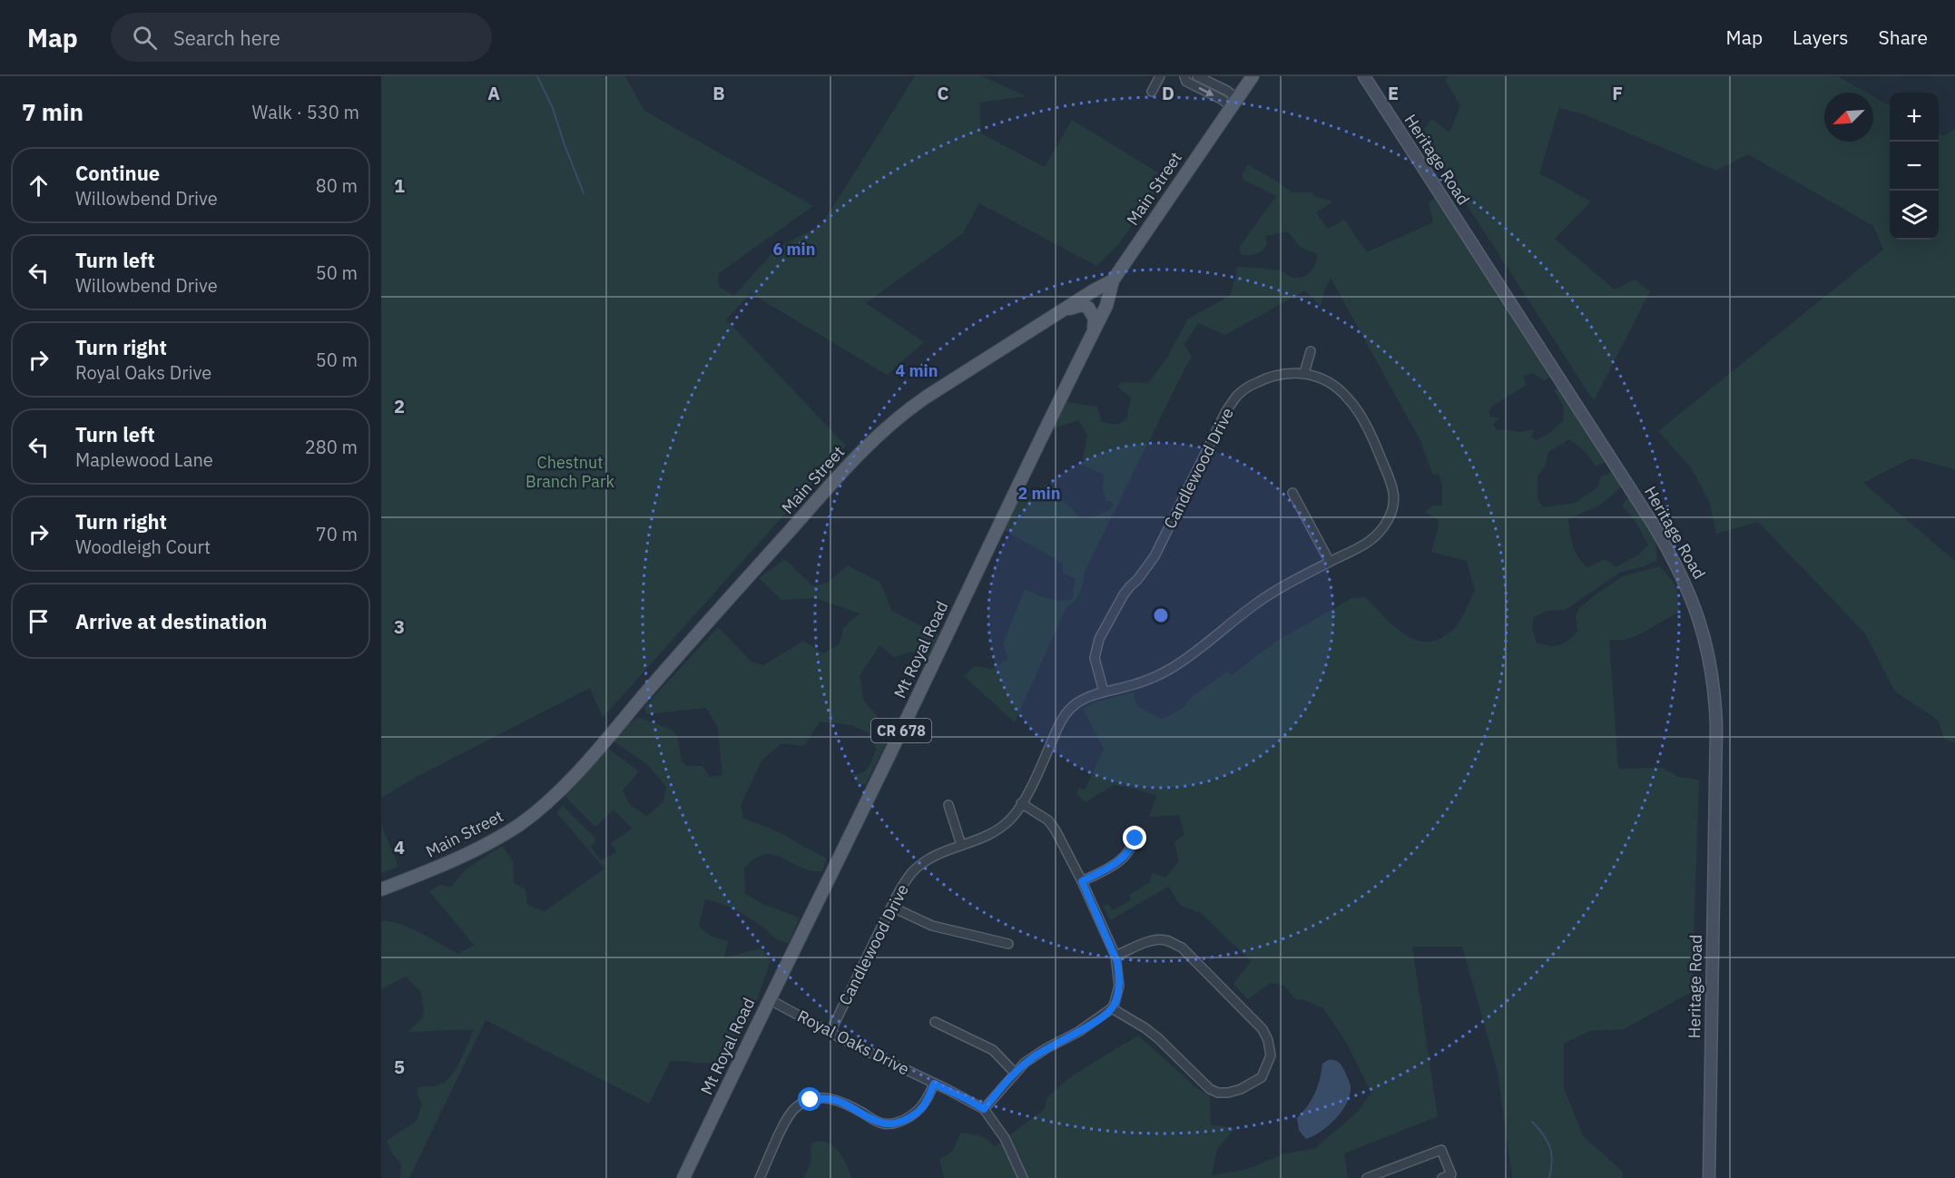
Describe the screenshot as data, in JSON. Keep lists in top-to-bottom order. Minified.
{"streets":{"main road":["Main Street","Mt Royal Road","CR 678"],"street":["Heritage Road","Candlewood Drive","Royal Oaks Drive"]},"crossings":[["Main Street","Mt Royal Road"],["Candlewood Drive","Royal Oaks Drive"],["Mt Royal Road","Royal Oaks Drive"]],"parks":["Chestnut Branch Park"],"north":"bottom left","page":{"header":"Map","search":"Search here","nav":["Map","Layers","Share"],"heading":["7 min","Walk · 530 m"],"map_buttons":["+","−"],"list":[["Continue","Willowbend Drive","80 m"],["Turn left","Willowbend Drive","50 m"],["Turn right","Royal Oaks Drive","50 m"],["Turn left","Maplewood Lane","280 m"],["Turn right","Woodleigh Court","70 m"],"Arrive at destination"]},"grid":{"columns":["A","B","C","D","E","F"],"rows":["1","2","3","4","5"]},"rings":["6 min","4 min","2 min"]}
